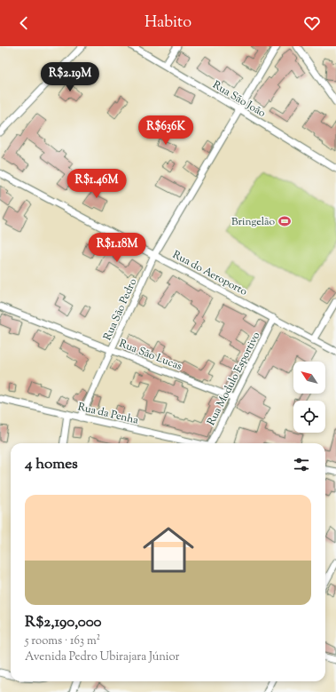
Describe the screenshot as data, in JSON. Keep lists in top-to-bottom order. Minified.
{"streets":{"street":["Rua São João","Rua do Aeroporto","Rua São Pedro","Rua São Lucas","Rua Modulo Esportivo","Rua da Penha"]},"crossings":[["Rua São João","Rua São Pedro"],["Rua do Aeroporto","Rua São Pedro"],["Rua do Aeroporto","Rua Modulo Esportivo"],["Rua São Pedro","Rua São Lucas"],["Rua São Pedro","Rua da Penha"],["Rua São Lucas","Rua Modulo Esportivo"]],"places":{"sports":["Bringelão"]},"north":"top left","page":{"header":"Habito","price":["R$2.19M","R$636K","R$1.46M","R$1.18M"],"heading":"4 homes","list":[{"name":"R$2,190,000","note":"5 rooms · 163 m² · Avenida Pedro Ubirajara Júnior"}]}}
